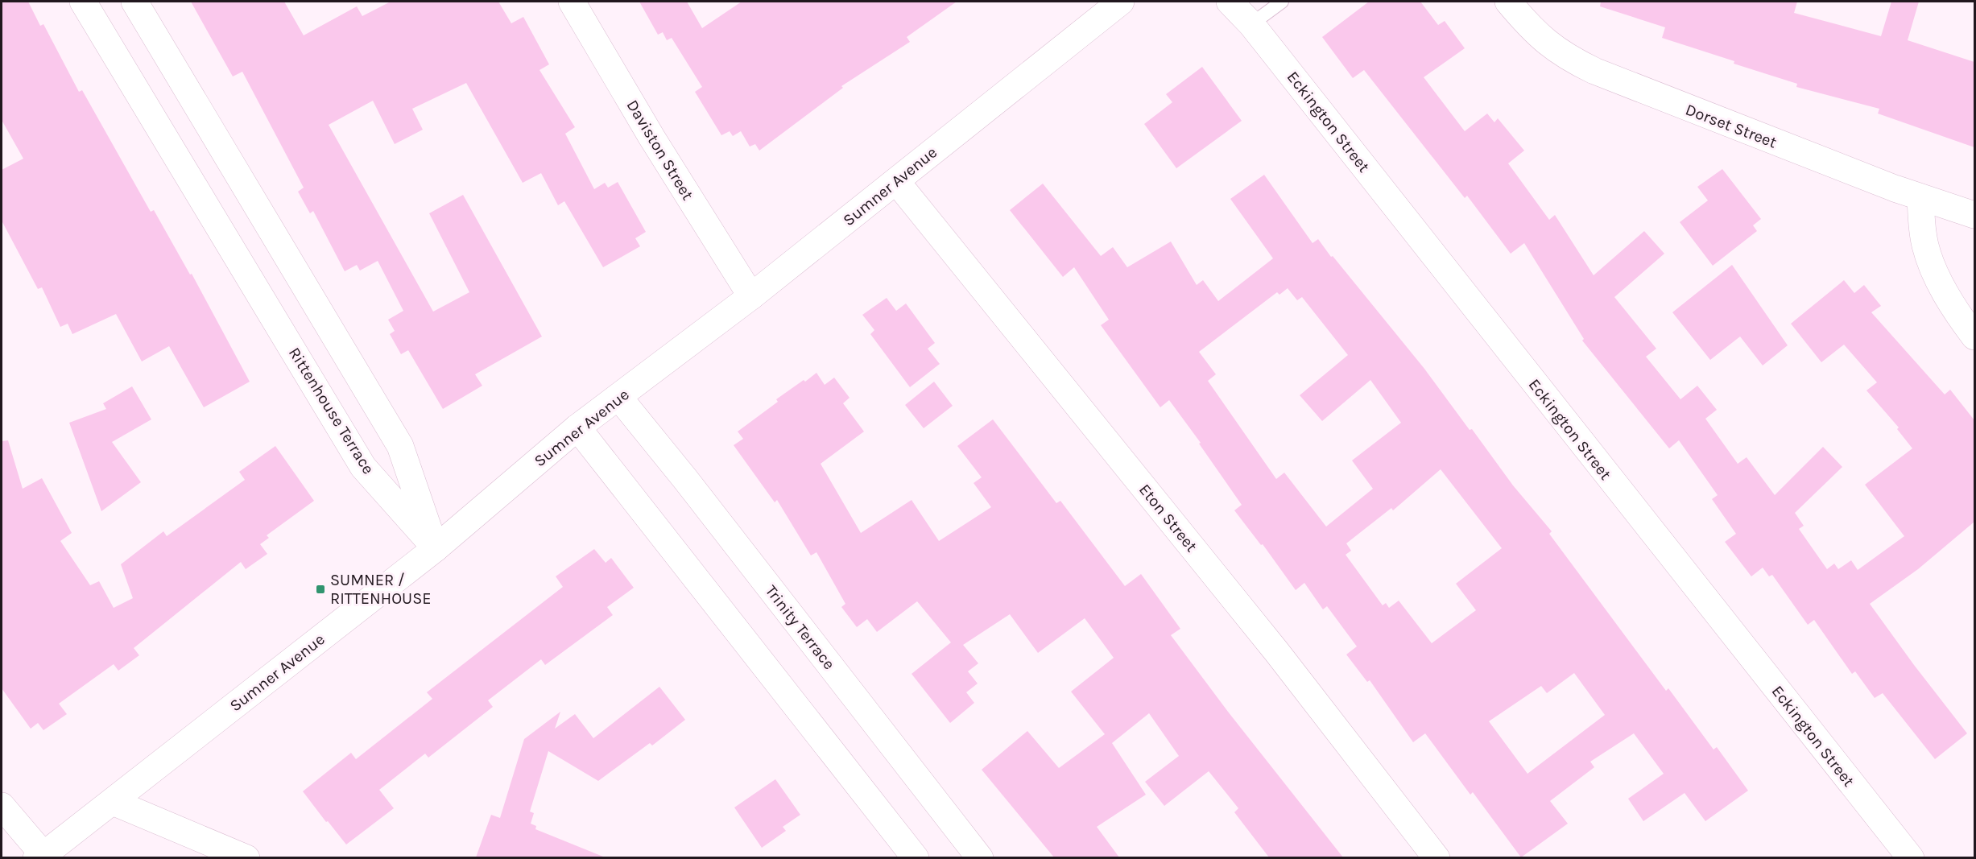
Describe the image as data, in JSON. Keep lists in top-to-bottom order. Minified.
{"streets":{"street":["Eckington Street","Dorset Street","Daviston Street","Sumner Avenue","Rittenhouse Terrace","Eton Street","Trinity Terrace"]},"crossings":[["Daviston Street","Sumner Avenue"],["Sumner Avenue","Rittenhouse Terrace"],["Sumner Avenue","Eton Street"],["Sumner Avenue","Trinity Terrace"]],"places":{"transit":["SUMNER / RITTENHOUSE"]}}
